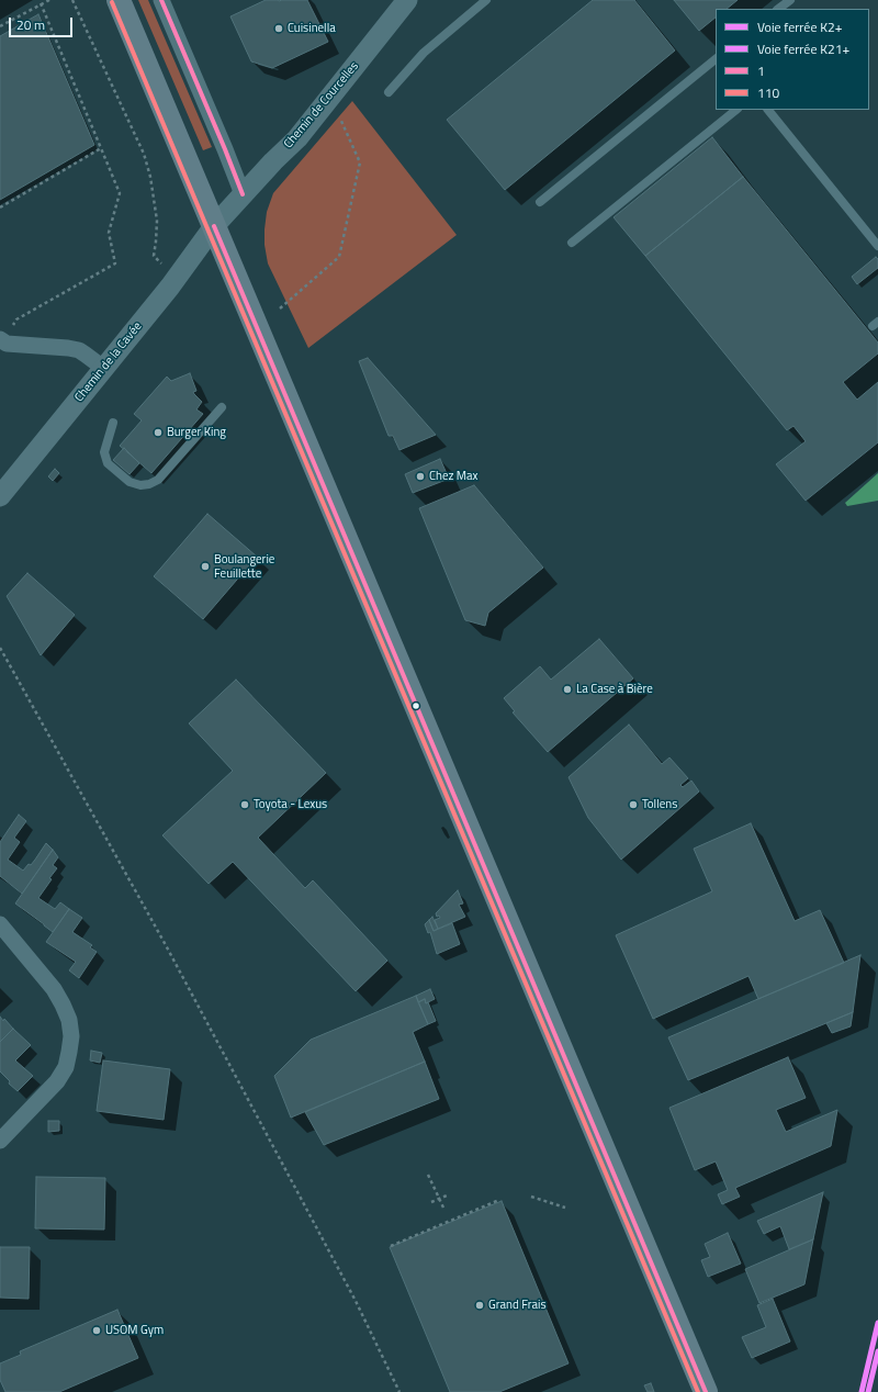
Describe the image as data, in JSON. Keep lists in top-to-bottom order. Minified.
{"streets":{"street":["Chemin de Courcelles","Chemin de la Cavée"]},"crossings":[["Chemin de Courcelles","Chemin de la Cavée"]],"places":["Cuisinella","Burger King","Chez Max","Boulangerie Feuillette","La Case à Bière","Toyota - Lexus","Tollens","Grand Frais","USOM Gym"],"lines":["transit line 1","transit line 110","rail line K2+","rail line K21+"],"legend":["Voie ferrée K2+","Voie ferrée K21+","1","110"],"scale_bar":"20 m"}
